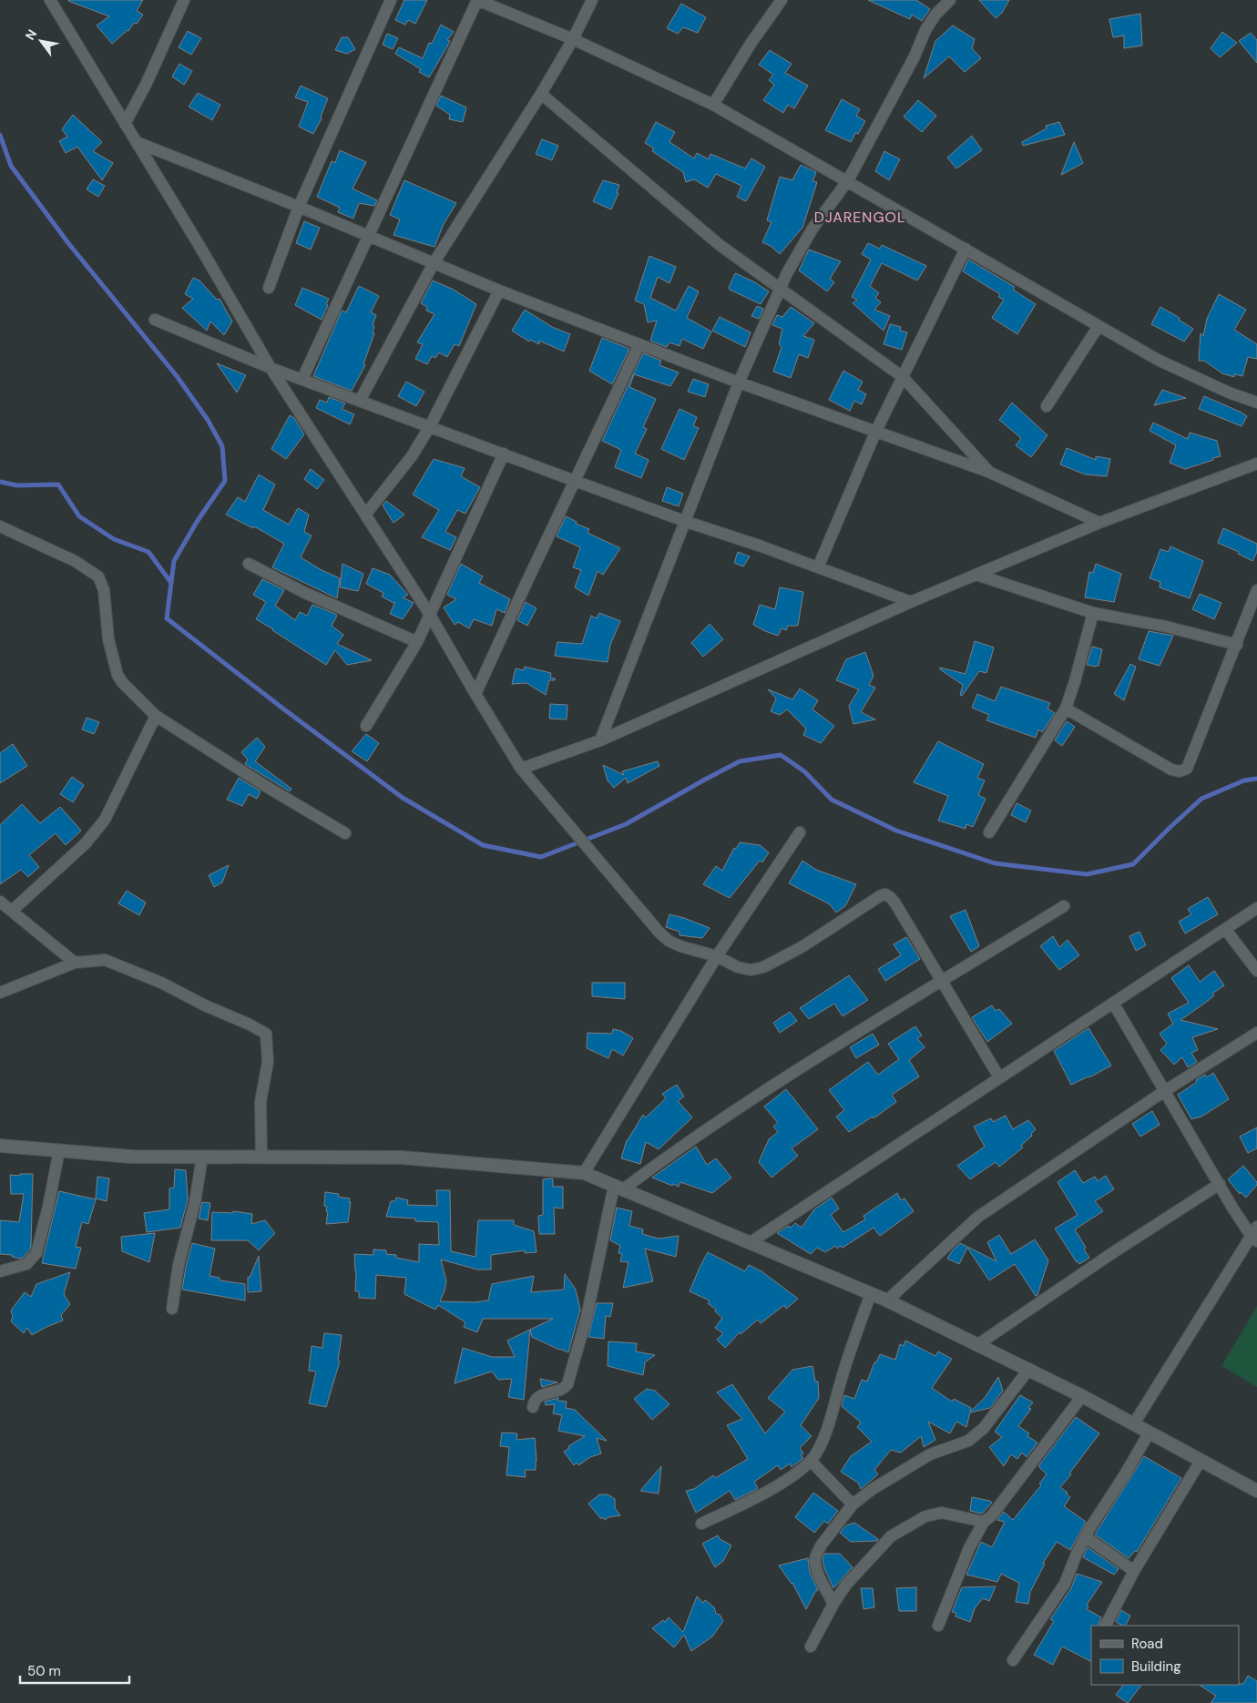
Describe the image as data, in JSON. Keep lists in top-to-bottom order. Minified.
{"districts":["DJARENGOL"],"legend":["Road","Building"],"scale_bar":"50 m","north":"top left"}
